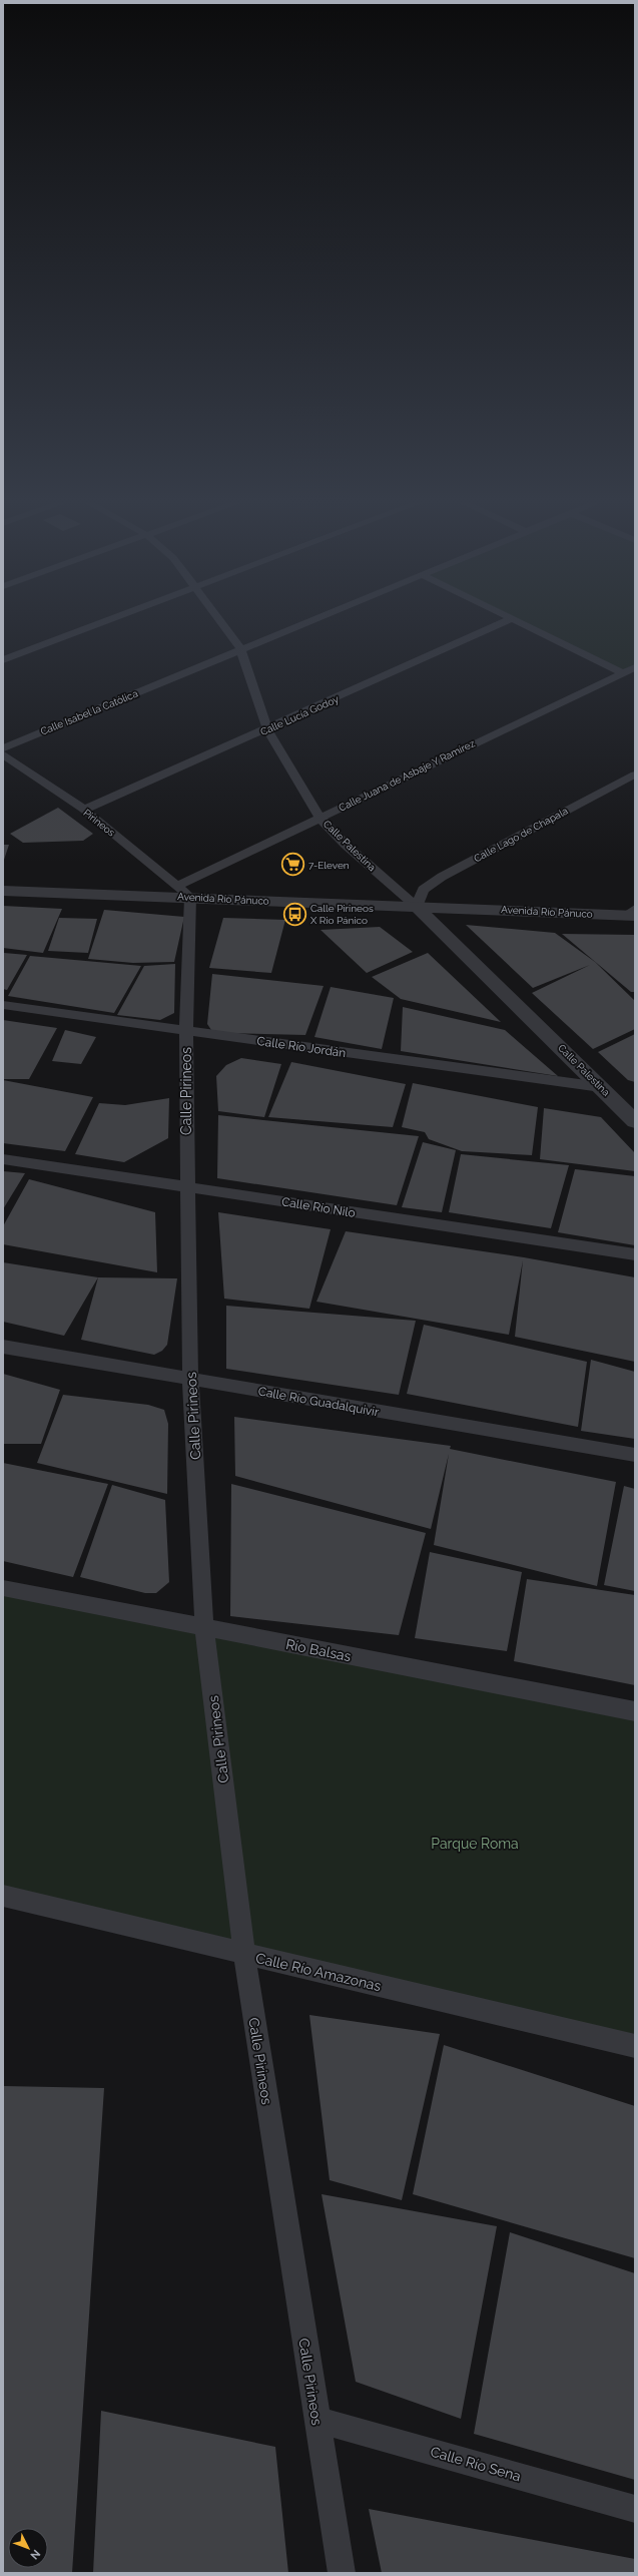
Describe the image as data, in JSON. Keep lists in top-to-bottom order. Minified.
{"streets":{"street":["Calle Isabel la Católica","Calle Lucía Godoy","Calle Juana de Asbaje Y Ramírez","Pirineos","Calle Lago de Chapala","Calle Palestina","Avenida Río Pánuco","Calle Río Jordán","Calle Pirineos","Calle Río Nilo","Calle Río Guadalquivir","Río Balsas","Calle Río Amazonas","Calle Río Sena"]},"crossings":[["Calle Isabel la Católica","Calle Palestina"],["Calle Lucía Godoy","Pirineos"],["Calle Lucía Godoy","Calle Palestina"],["Calle Juana de Asbaje Y Ramírez","Pirineos"],["Calle Juana de Asbaje Y Ramírez","Calle Palestina"],["Pirineos","Avenida Río Pánuco"],["Pirineos","Calle Pirineos"],["Calle Lago de Chapala","Calle Palestina"],["Calle Lago de Chapala","Avenida Río Pánuco"],["Calle Palestina","Avenida Río Pánuco"],["Calle Palestina","Calle Río Jordán"],["Avenida Río Pánuco","Calle Pirineos"],["Calle Río Jordán","Calle Pirineos"],["Calle Pirineos","Calle Río Nilo"],["Calle Pirineos","Calle Río Guadalquivir"],["Calle Pirineos","Río Balsas"],["Calle Pirineos","Calle Río Amazonas"],["Calle Pirineos","Calle Río Sena"]],"parks":["Parque Roma"],"places":{"supermarket":["7-Eleven"],"bus stop":["Calle Pirineos X Rio Pánico"]},"north":"bottom right"}
